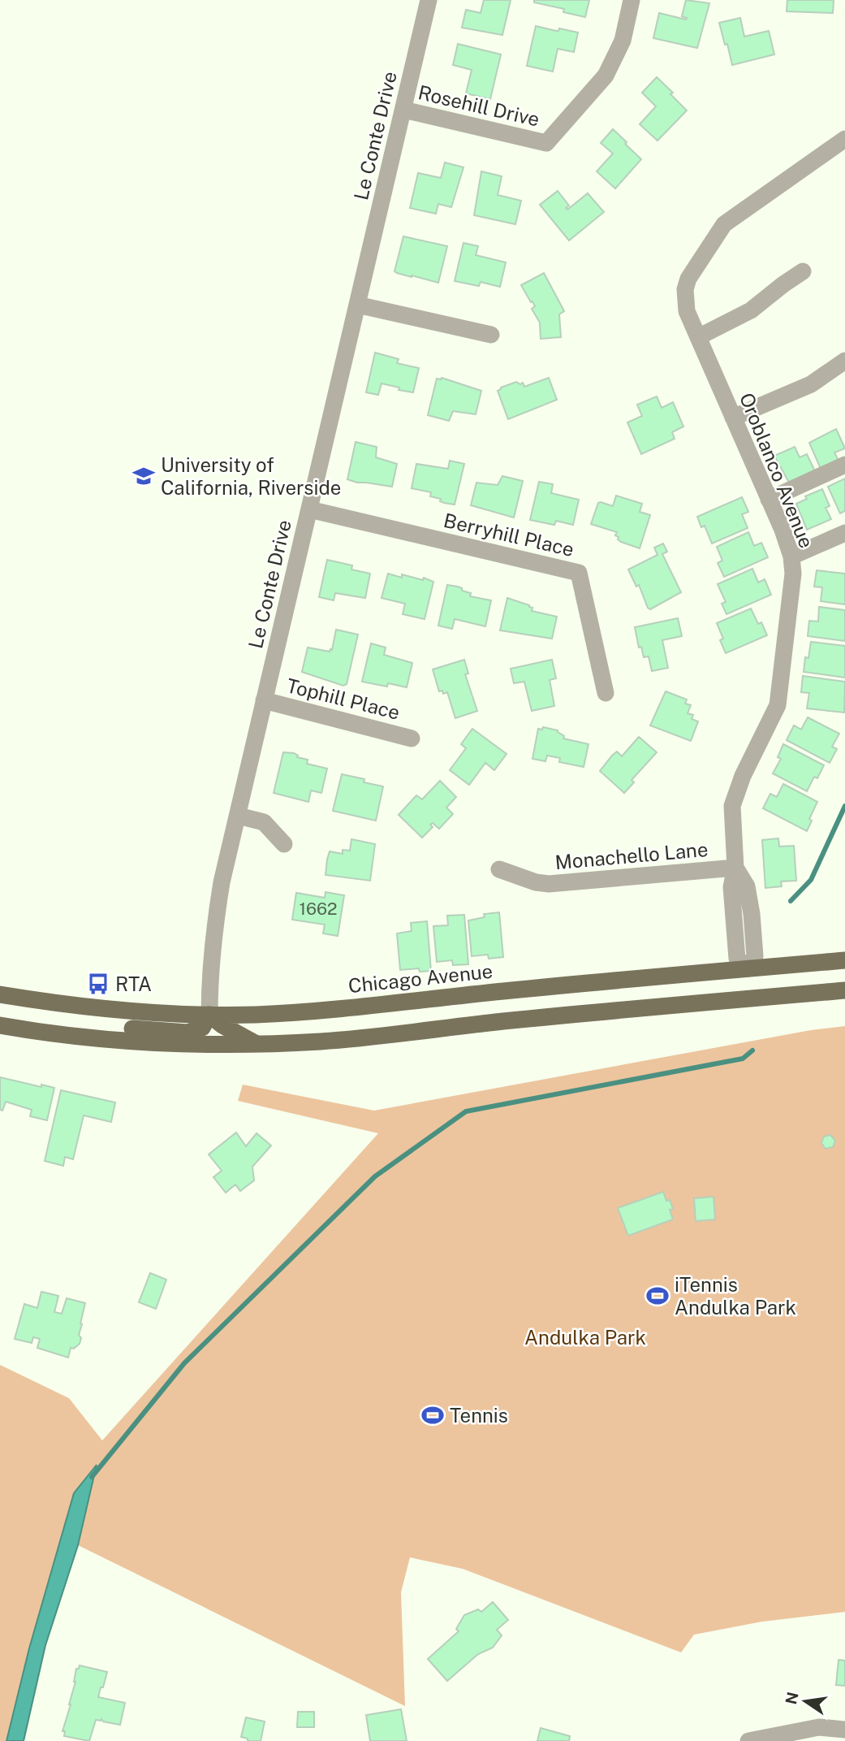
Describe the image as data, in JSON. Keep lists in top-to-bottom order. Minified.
{"streets":{"main road":["Chicago Avenue"],"street":["Rosehill Drive","Le Conte Drive","Oroblanco Avenue","Berryhill Place","Tophill Place","Monachello Lane"]},"crossings":[["Rosehill Drive","Le Conte Drive"],["Le Conte Drive","Berryhill Place"],["Le Conte Drive","Tophill Place"],["Le Conte Drive","Chicago Avenue"],["Oroblanco Avenue","Monachello Lane"],["Oroblanco Avenue","Chicago Avenue"]],"parks":["Andulka Park"],"places":{"school or university":["University of California, Riverside"],"bus stop":["RTA"],"sports":["iTennis Andulka Park","Tennis"]},"house_numbers":["1662"],"north":"left"}
